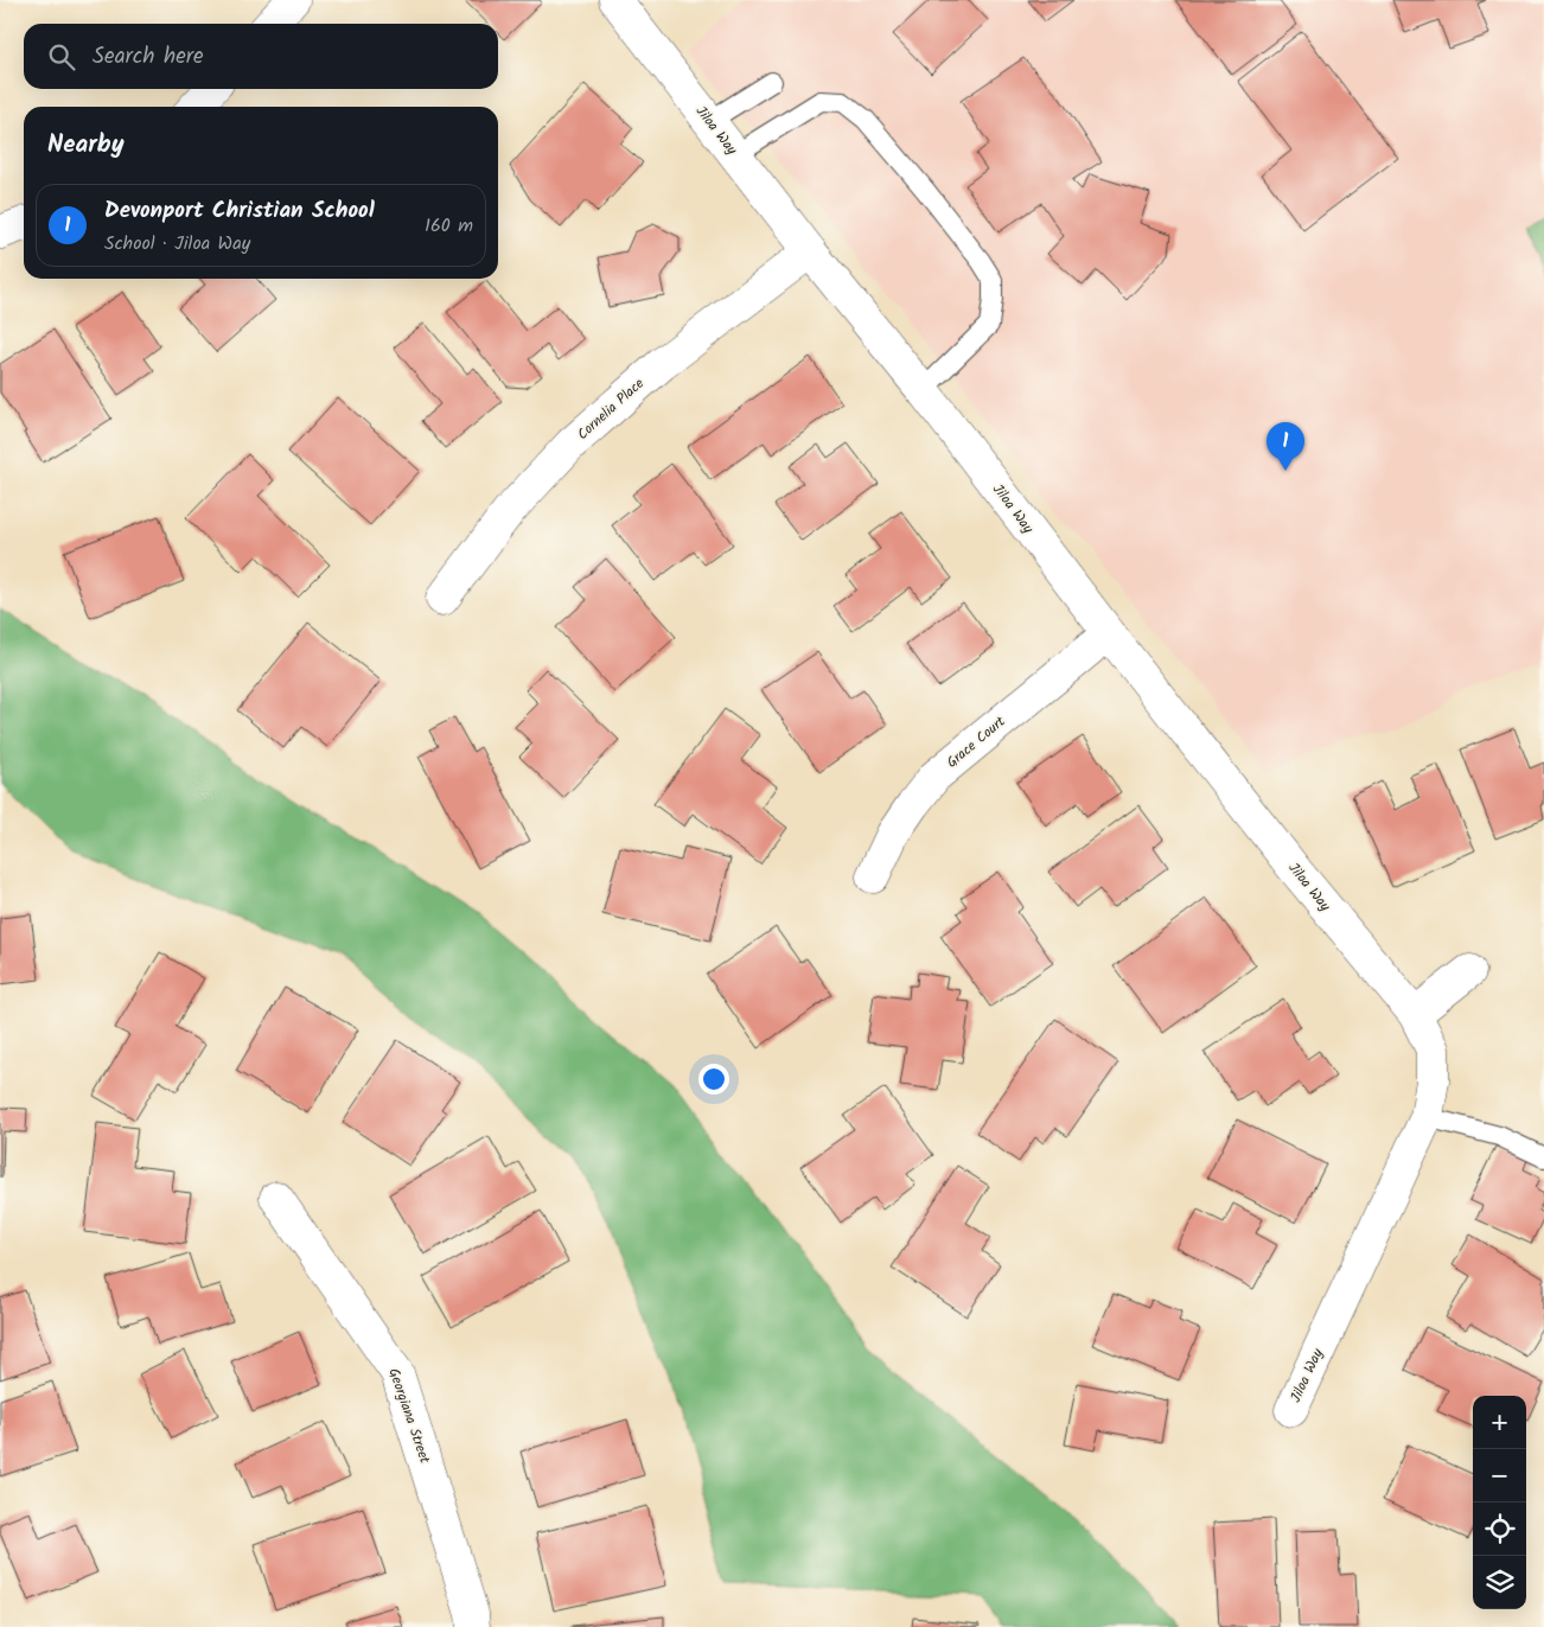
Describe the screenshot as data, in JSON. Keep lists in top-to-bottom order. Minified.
{"streets":{"street":["Jiloa Way","Cornelia Place","Grace Court","Georgiana Street"]},"crossings":[["Jiloa Way","Cornelia Place"],["Jiloa Way","Grace Court"]],"page":{"search":"Search here","heading":"Nearby","list":[{"mark":"1","name":"Devonport Christian School","note":"School · Jiloa Way","value":"160 m"}],"pins":"1","map_buttons":["+","−"]}}
